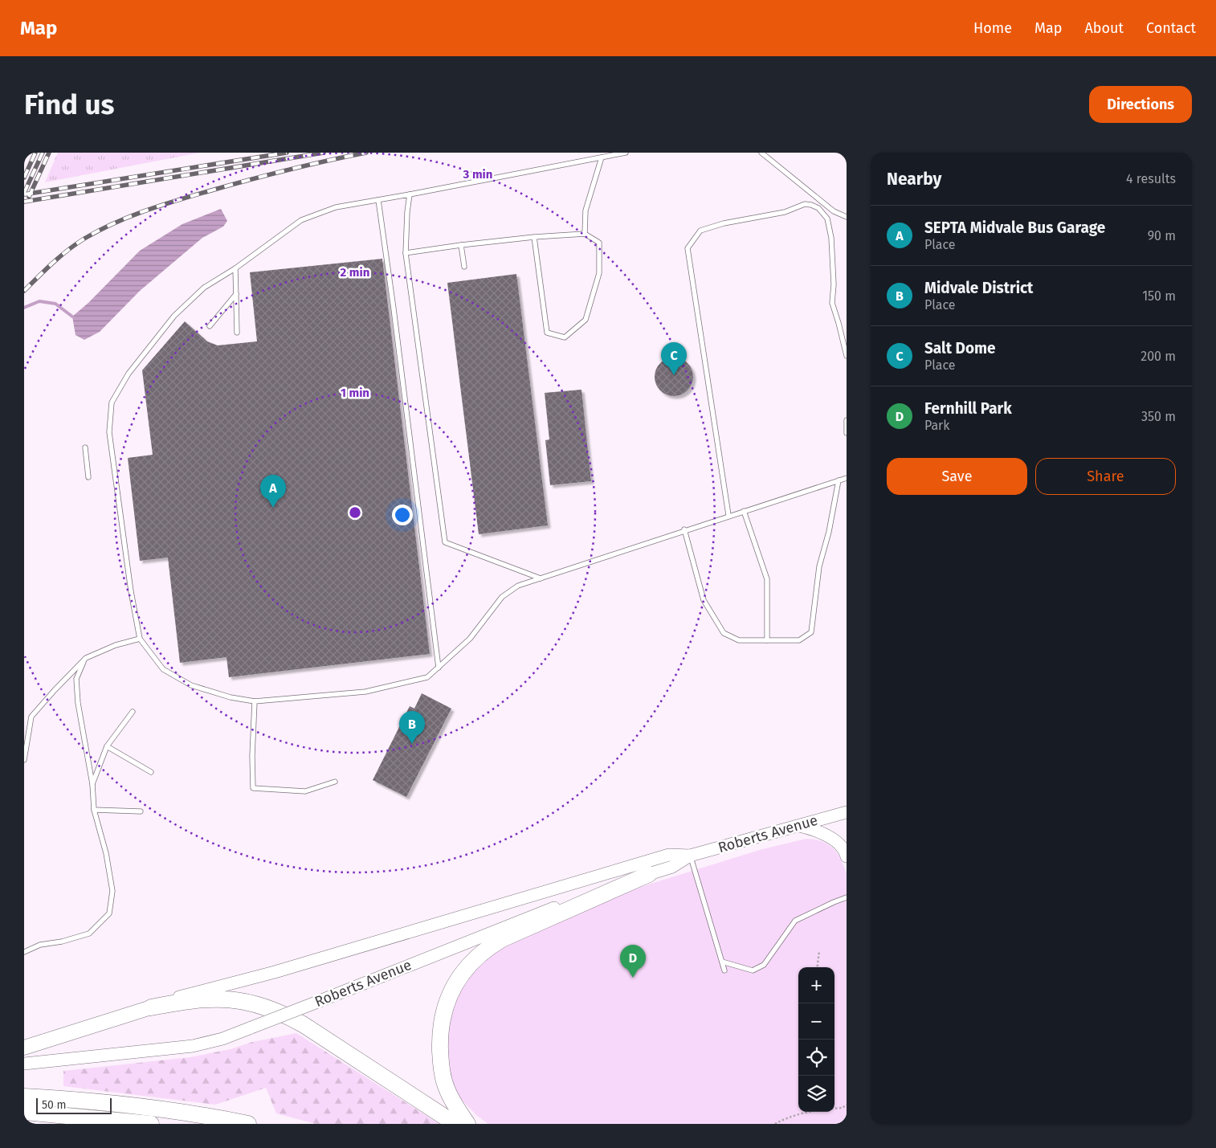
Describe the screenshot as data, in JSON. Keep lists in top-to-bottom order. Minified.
{"streets":{"main road":["Roberts Avenue"]},"scale_bar":"50 m","page":{"header":"Map","nav":["Home","Map","About","Contact"],"buttons":["Directions",["Save","Share"]],"title":"Find us","heading":["Nearby","4 results"],"list":[{"mark":"A","name":"SEPTA Midvale Bus Garage","note":"Place","value":"90 m"},{"mark":"B","name":"Midvale District","note":"Place","value":"150 m"},{"mark":"C","name":"Salt Dome","note":"Place","value":"200 m"},{"mark":"D","name":"Fernhill Park","note":"Park","value":"350 m"}],"pins":["C","A","B","D"],"map_buttons":["+","−"],"scale":"50 m"},"rings":["3 min","2 min","1 min"]}
